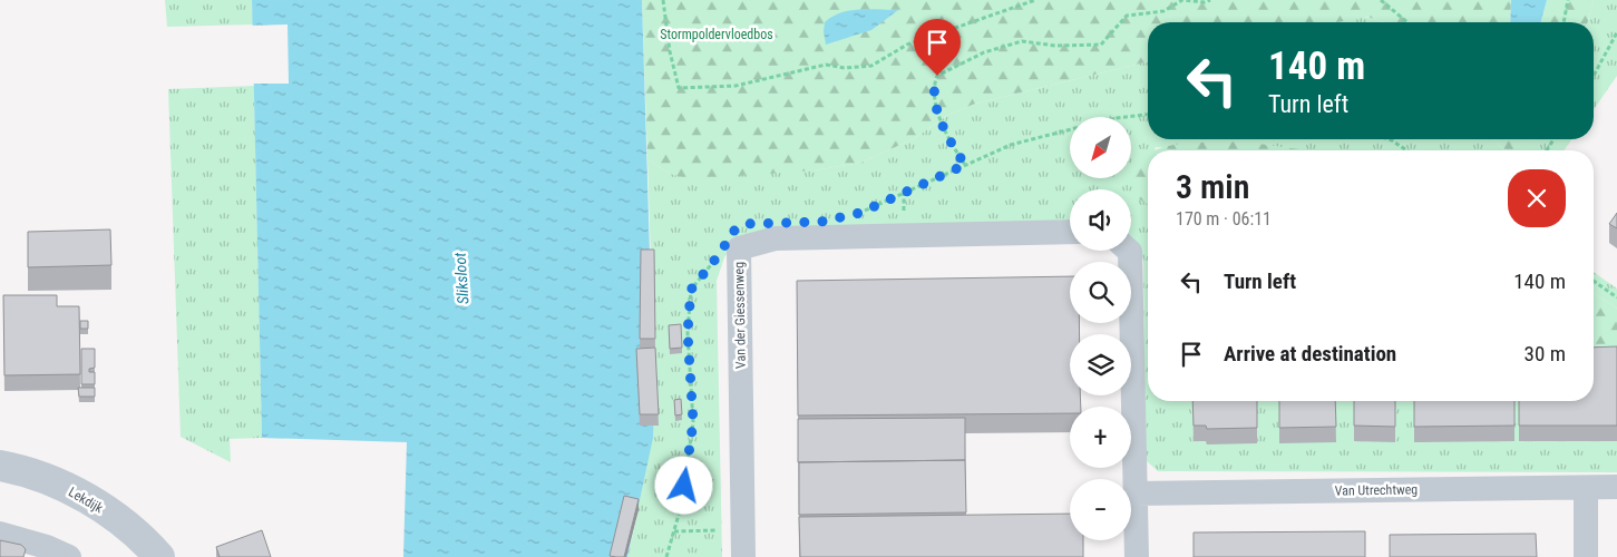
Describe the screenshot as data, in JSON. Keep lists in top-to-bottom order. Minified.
{"streets":{"street":["Van der Giessenweg","Van Utrechtweg","Lekdijk"]},"water":["Sliksloot"],"parks":["Stormpoldervloedbos"],"north":"bottom left","page":{"turn":["140 m","Turn left"],"map_buttons":["+","−"],"heading":["3 min","170 m · 06:11"],"list":[{"name":"Turn left","value":"140 m"},{"name":"Arrive at destination","value":"30 m"}]}}
